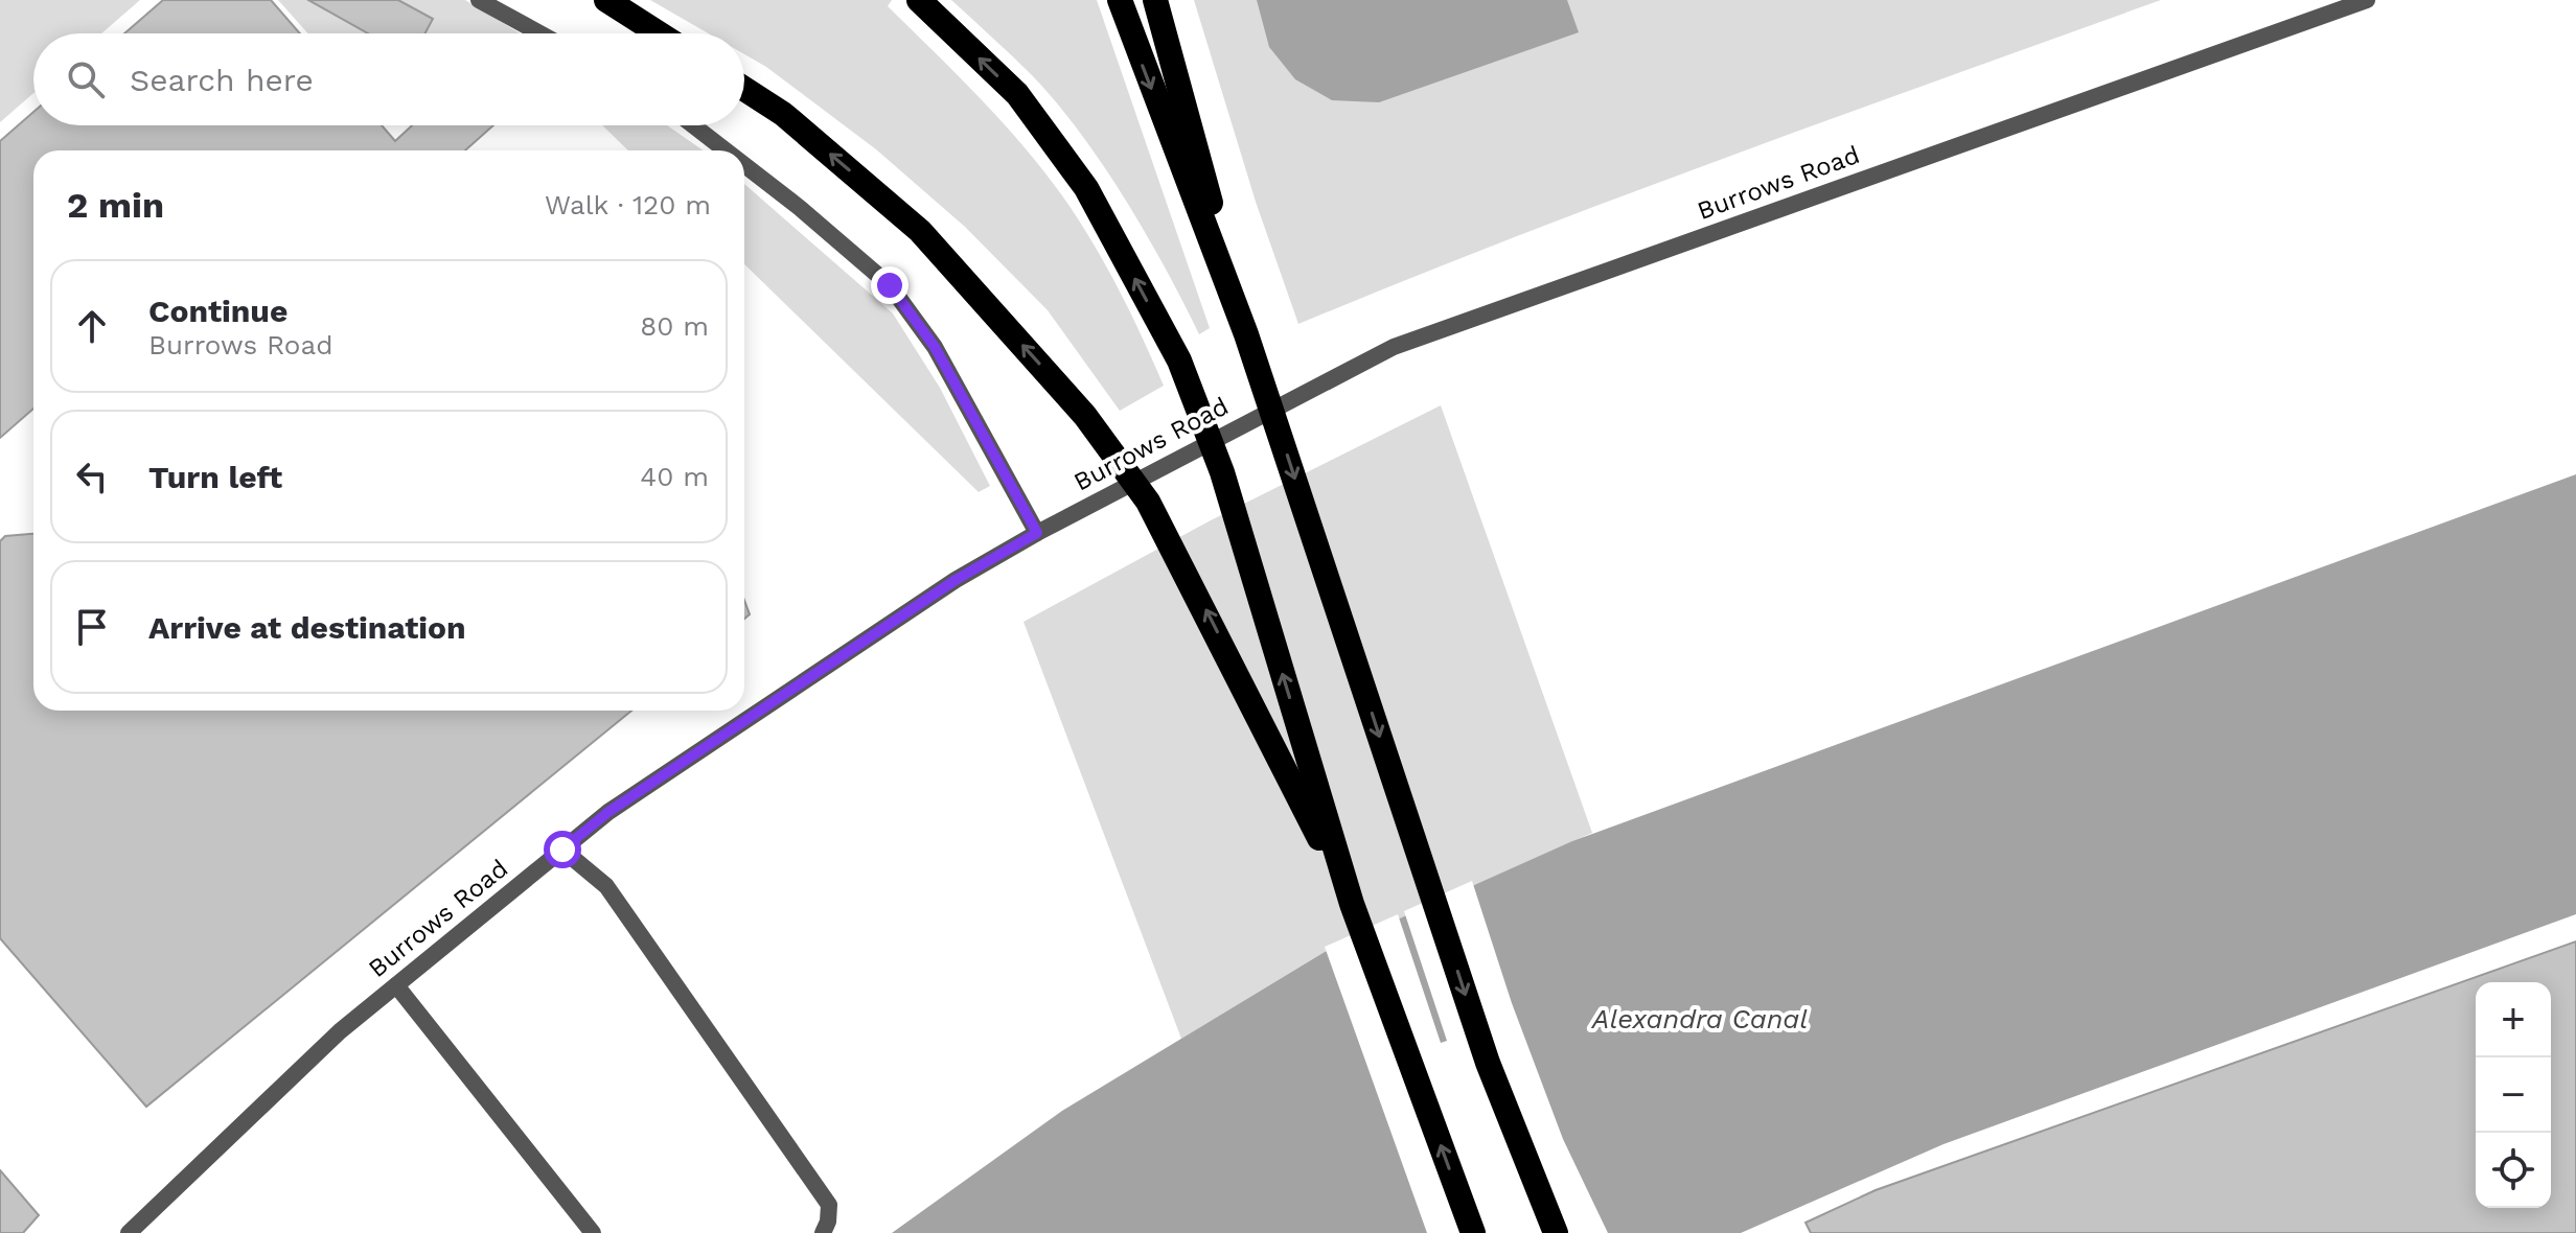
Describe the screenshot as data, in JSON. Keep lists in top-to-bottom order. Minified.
{"streets":{"street":["Burrows Road"]},"water":["Alexandra Canal"],"page":{"search":"Search here","heading":["2 min","Walk · 120 m"],"list":[["Continue","Burrows Road","80 m"],["Turn left","40 m"],"Arrive at destination"],"map_buttons":["+","−"]}}
